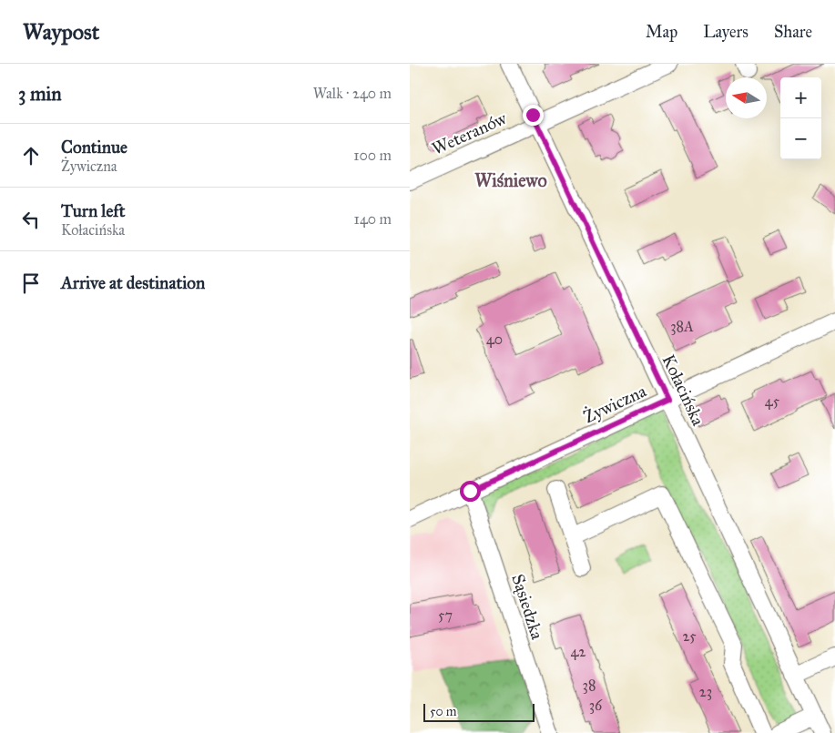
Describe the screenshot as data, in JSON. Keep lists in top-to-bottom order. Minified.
{"streets":{"street":["Weteranów","Kołacińska","Żywiczna","Sąsiedzka"]},"crossings":[["Weteranów","Kołacińska"],["Kołacińska","Żywiczna"],["Żywiczna","Sąsiedzka"]],"districts":["Wiśniewo"],"house_numbers":["38A","40","45","57","25","42","38","23","36"],"scale_bar":"50 m","north":"left","page":{"header":"Waypost","nav":["Map","Layers","Share"],"heading":["3 min","Walk · 240 m"],"map_buttons":["+","−"],"list":[["Continue","Żywiczna","100 m"],["Turn left","Kołacińska","140 m"],"Arrive at destination"],"scale":"50 m"}}
